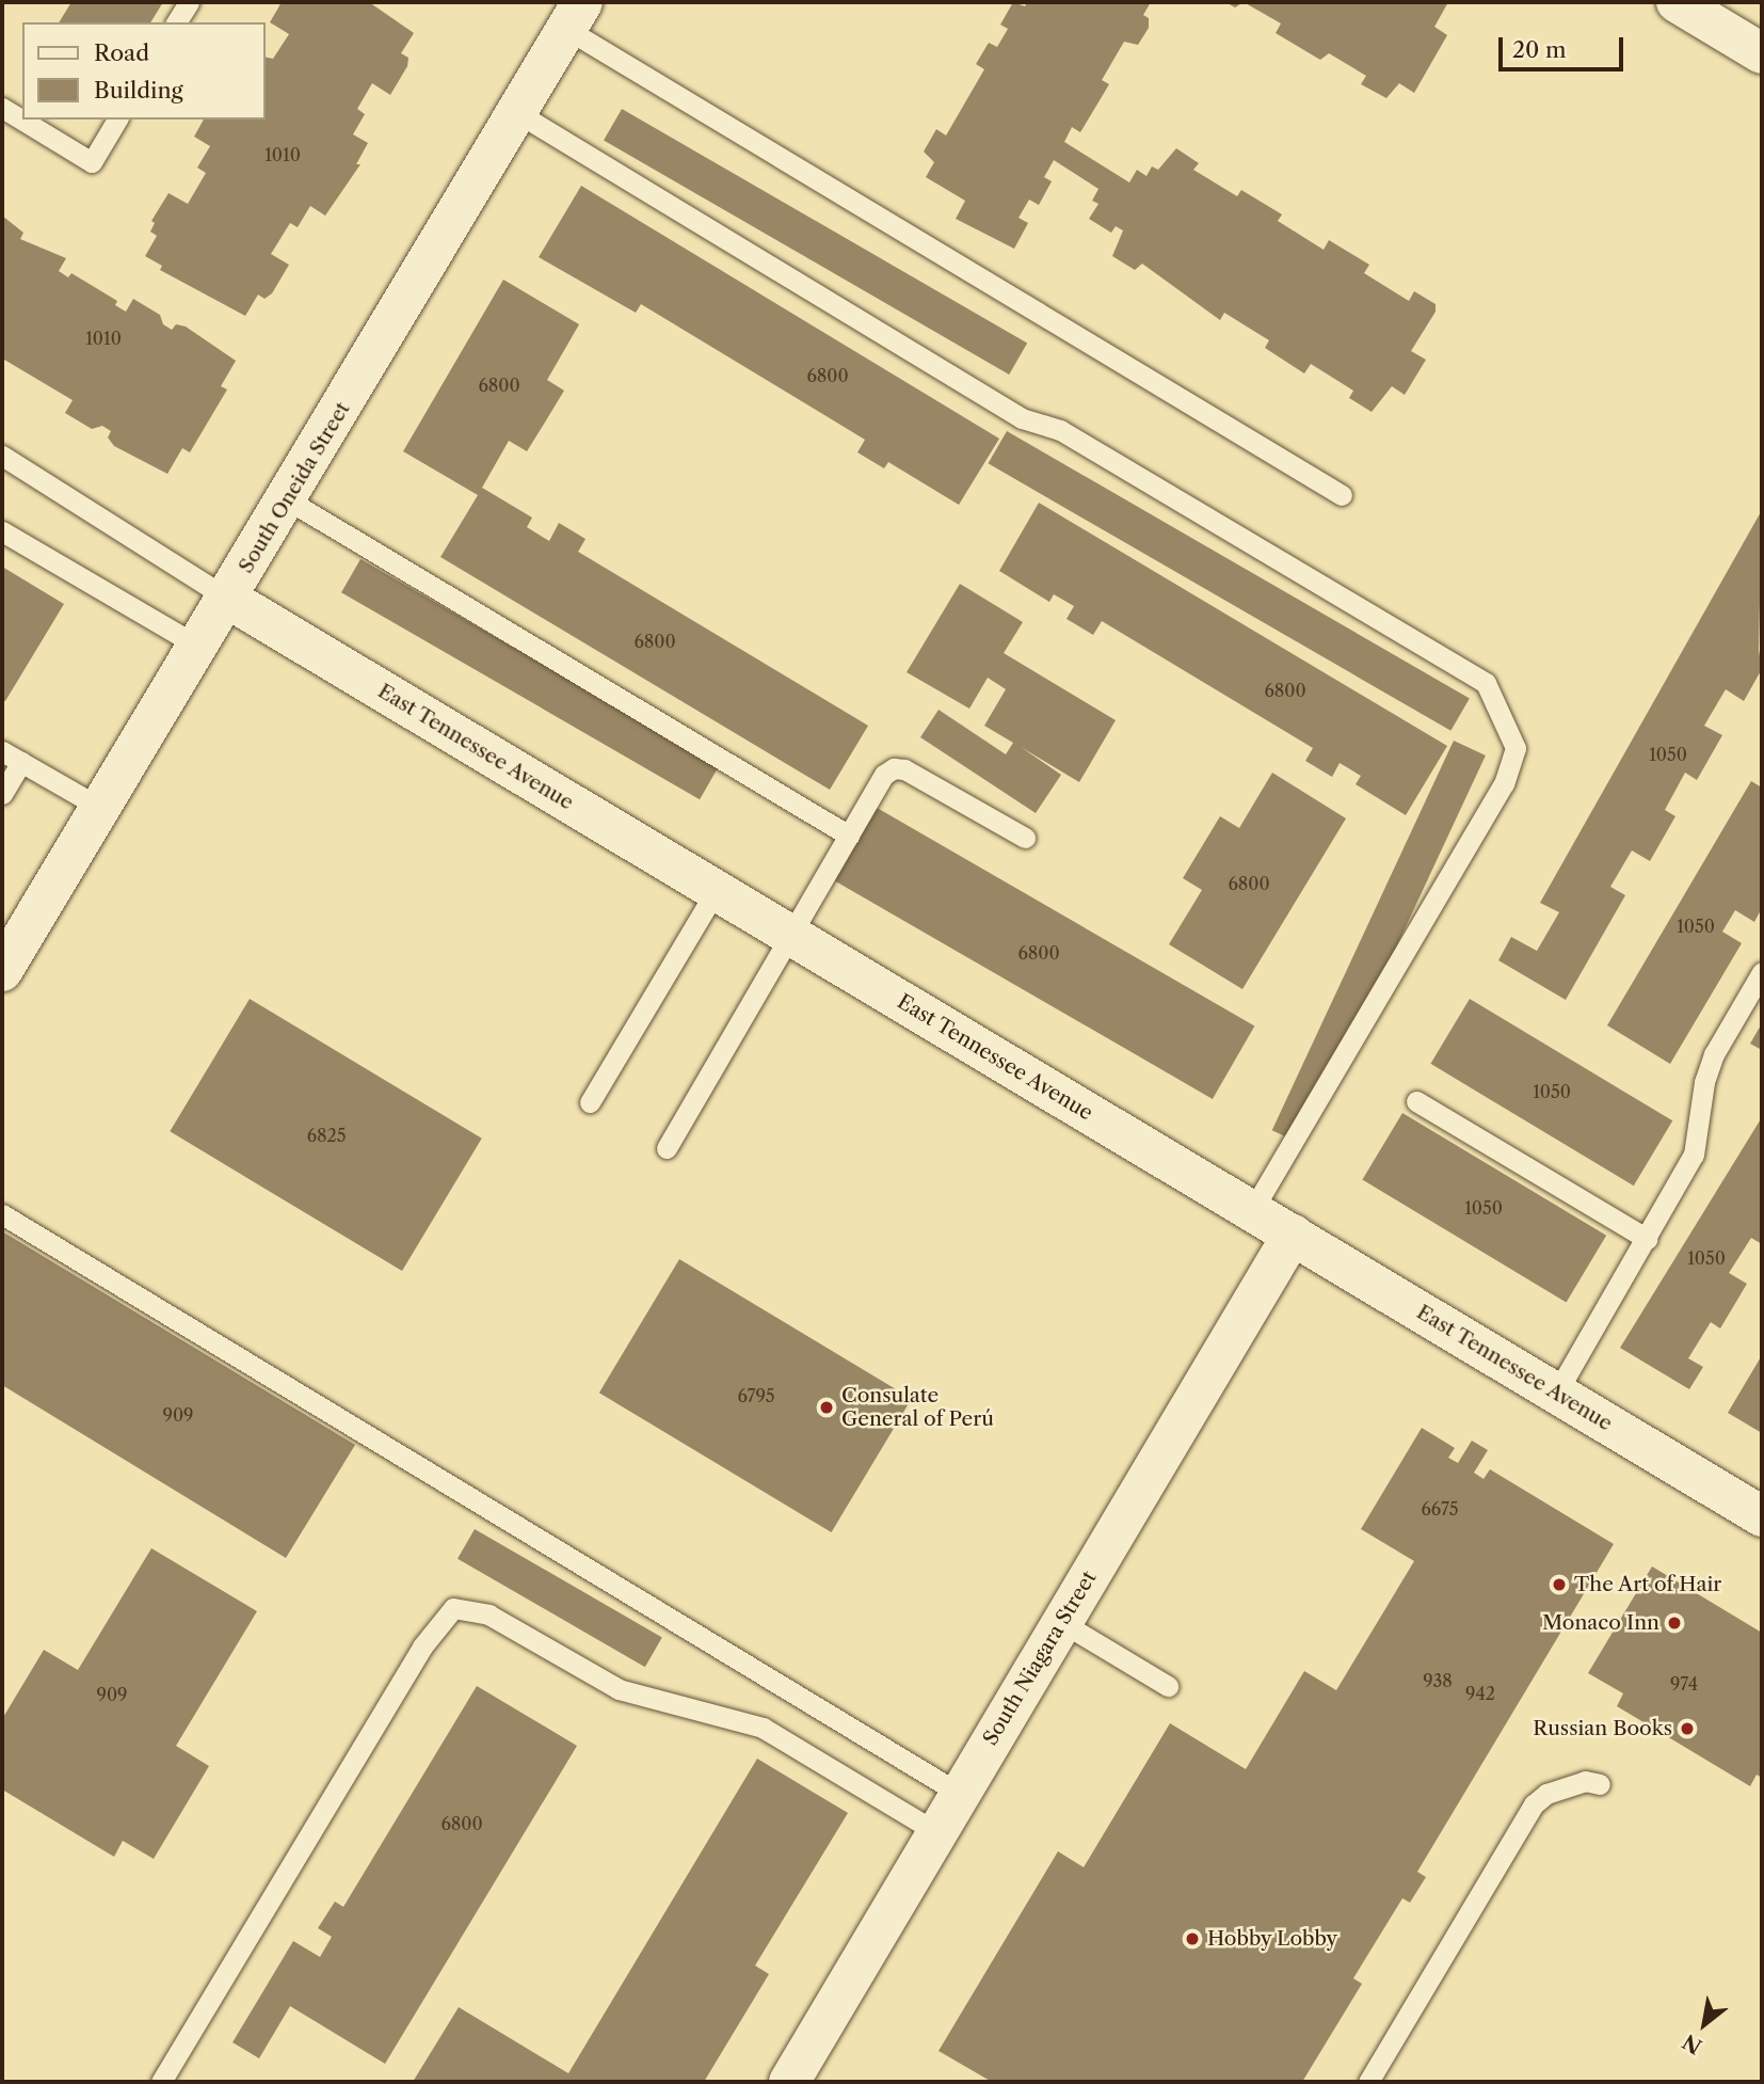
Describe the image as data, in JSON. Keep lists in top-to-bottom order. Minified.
{"streets":{"street":["South Oneida Street","East Tennessee Avenue","South Niagara Street"]},"crossings":[["South Oneida Street","East Tennessee Avenue"],["East Tennessee Avenue","South Niagara Street"]],"places":["Consulate General of Perú","The Art of Hair","Monaco Inn","Russian Books","Hobby Lobby"],"house_numbers":["1010","1010","6800","6800","6800","6800","1050","6800","1050","6800","1050","6825","1050","1050","6795","909","6675","938","974","942","909","6800"],"legend":["Road","Building"],"scale_bar":"20 m","north":"bottom left"}
